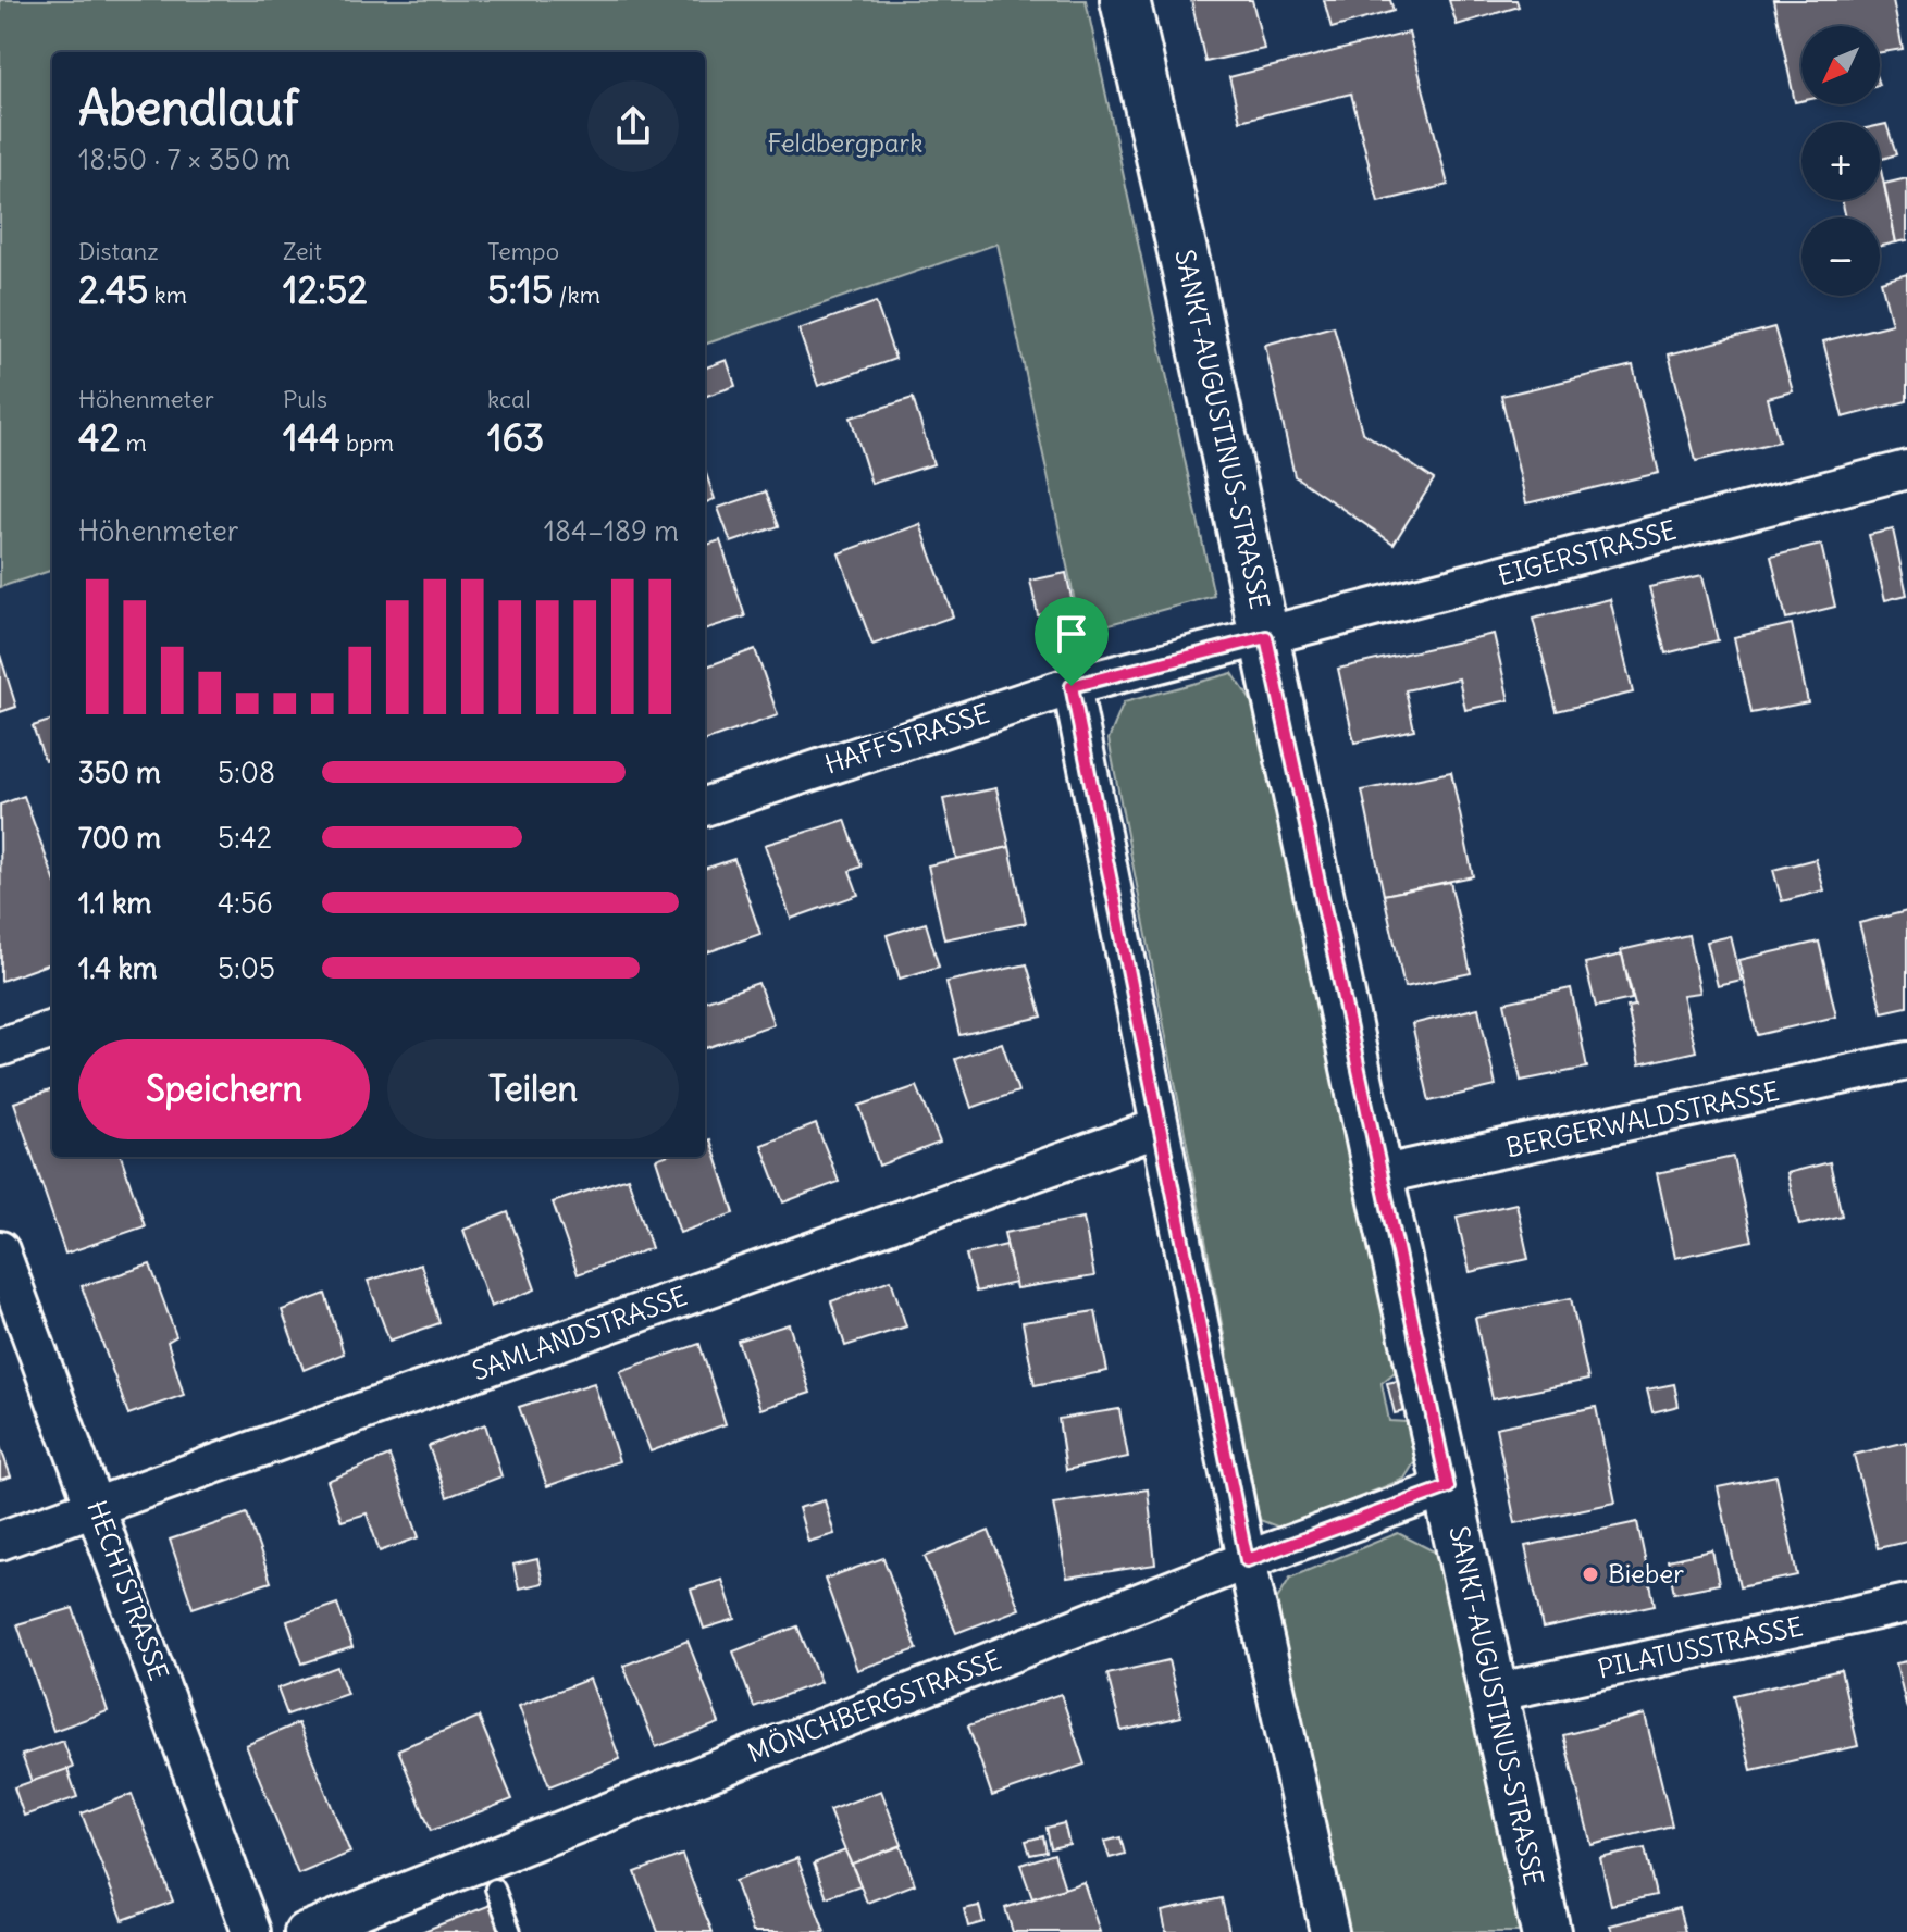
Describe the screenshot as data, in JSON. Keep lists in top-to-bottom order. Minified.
{"streets":{"street":["SANKT-AUGUSTINUS-STRASSE","EIGERSTRASSE","HAFFSTRASSE","BERGERWALDSTRASSE","SAMLANDSTRASSE","HECHTSTRASSE","PILATUSSTRASSE","MÖNCHBERGSTRASSE"]},"crossings":[["SANKT-AUGUSTINUS-STRASSE","EIGERSTRASSE"],["SANKT-AUGUSTINUS-STRASSE","HAFFSTRASSE"],["SANKT-AUGUSTINUS-STRASSE","BERGERWALDSTRASSE"],["SANKT-AUGUSTINUS-STRASSE","PILATUSSTRASSE"],["SANKT-AUGUSTINUS-STRASSE","MÖNCHBERGSTRASSE"],["EIGERSTRASSE","HAFFSTRASSE"],["SAMLANDSTRASSE","HECHTSTRASSE"]],"parks":["Feldbergpark"],"places":["Bieber"],"north":"bottom left","page":{"map_buttons":["+","−"],"heading":["Abendlauf","18:50 · 7 × 350 m"],"stats":[["Distanz","2.45 km"],["Zeit","12:52"],["Tempo","5:15 /km"],["Höhenmeter","42 m"],["Puls","144 bpm"],["kcal","163"]],"chart":["Höhenmeter","184–189 m"],"list":[{"name":"350 m","note":"5:08"},{"name":"700 m","note":"5:42"},{"name":"1.1 km","note":"4:56"},{"name":"1.4 km","note":"5:05"}],"buttons":["Speichern","Teilen"]}}
